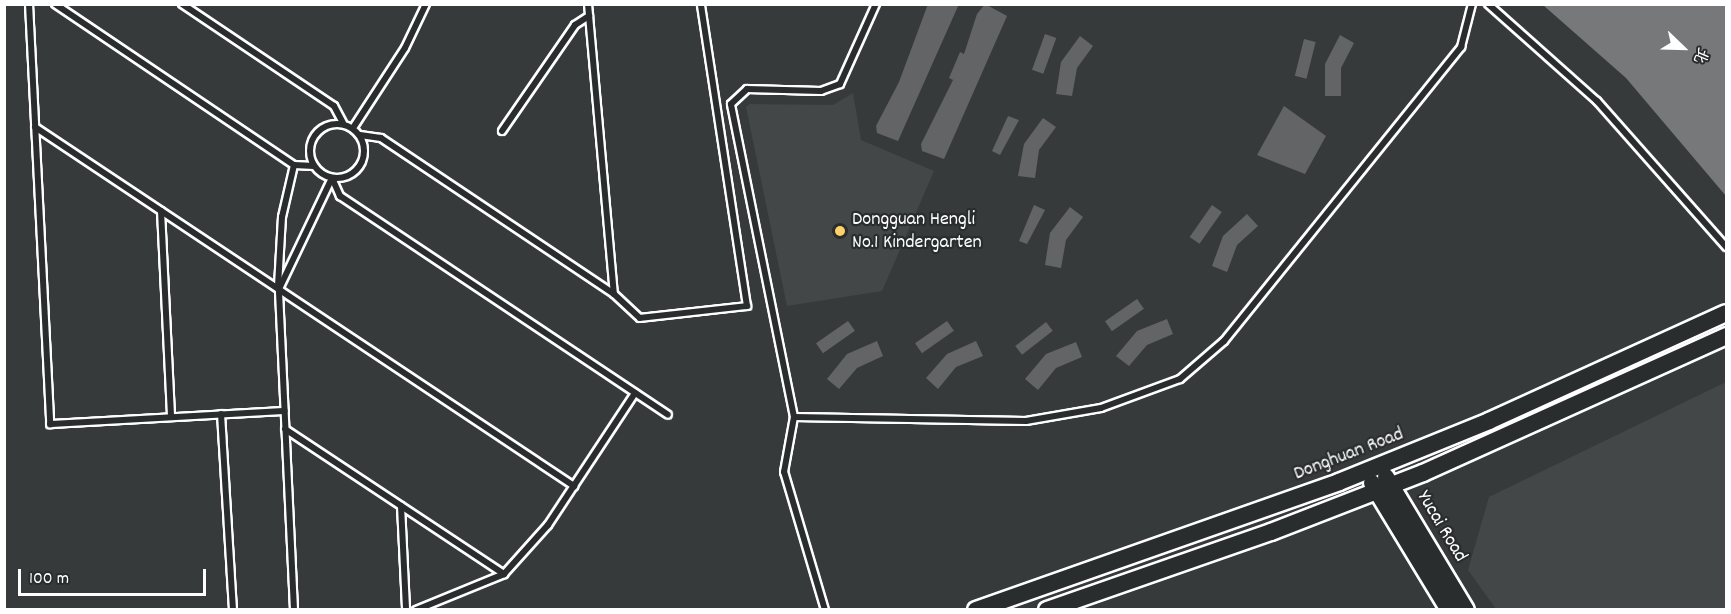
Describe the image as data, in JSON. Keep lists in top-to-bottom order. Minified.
{"streets":{"main road":["Donghuan Road","Yucai Road"]},"crossings":[["Donghuan Road","Yucai Road"]],"places":["Dongguan Hengli No.1 Kindergarten"],"scale_bar":"100 m","north":"bottom right"}
